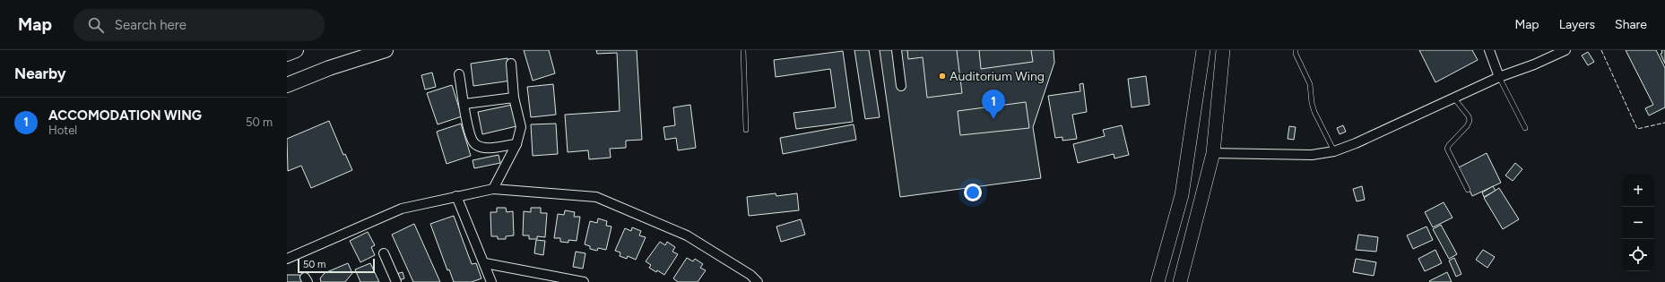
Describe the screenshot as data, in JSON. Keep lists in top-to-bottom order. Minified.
{"places":["Auditorium Wing"],"scale_bar":"50 m","page":{"header":"Map","search":"Search here","nav":["Map","Layers","Share"],"heading":"Nearby","pins":"1","list":[{"mark":"1","name":"ACCOMODATION WING","note":"Hotel","value":"50 m"}],"map_buttons":["+","−"],"scale":"50 m"}}
